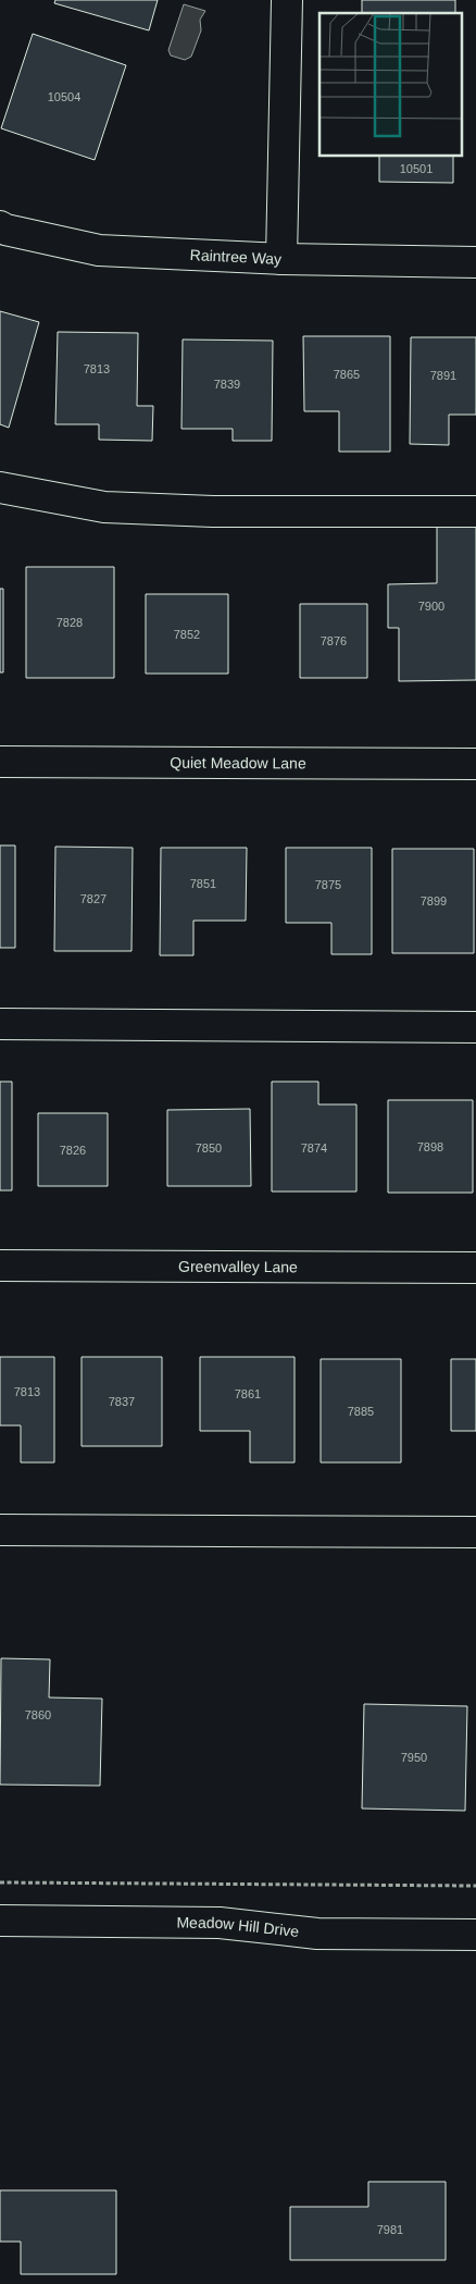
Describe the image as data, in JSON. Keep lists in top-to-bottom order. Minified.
{"streets":{"street":["Raintree Way","Quiet Meadow Lane","Greenvalley Lane","Meadow Hill Drive"]},"house_numbers":["10504","10501","7813","7865","7891","7839","7900","7828","7852","7876","7851","7875","7827","7899","7898","7850","7874","7826","7813","7861","7837","7885","7860","7950","7981"]}
